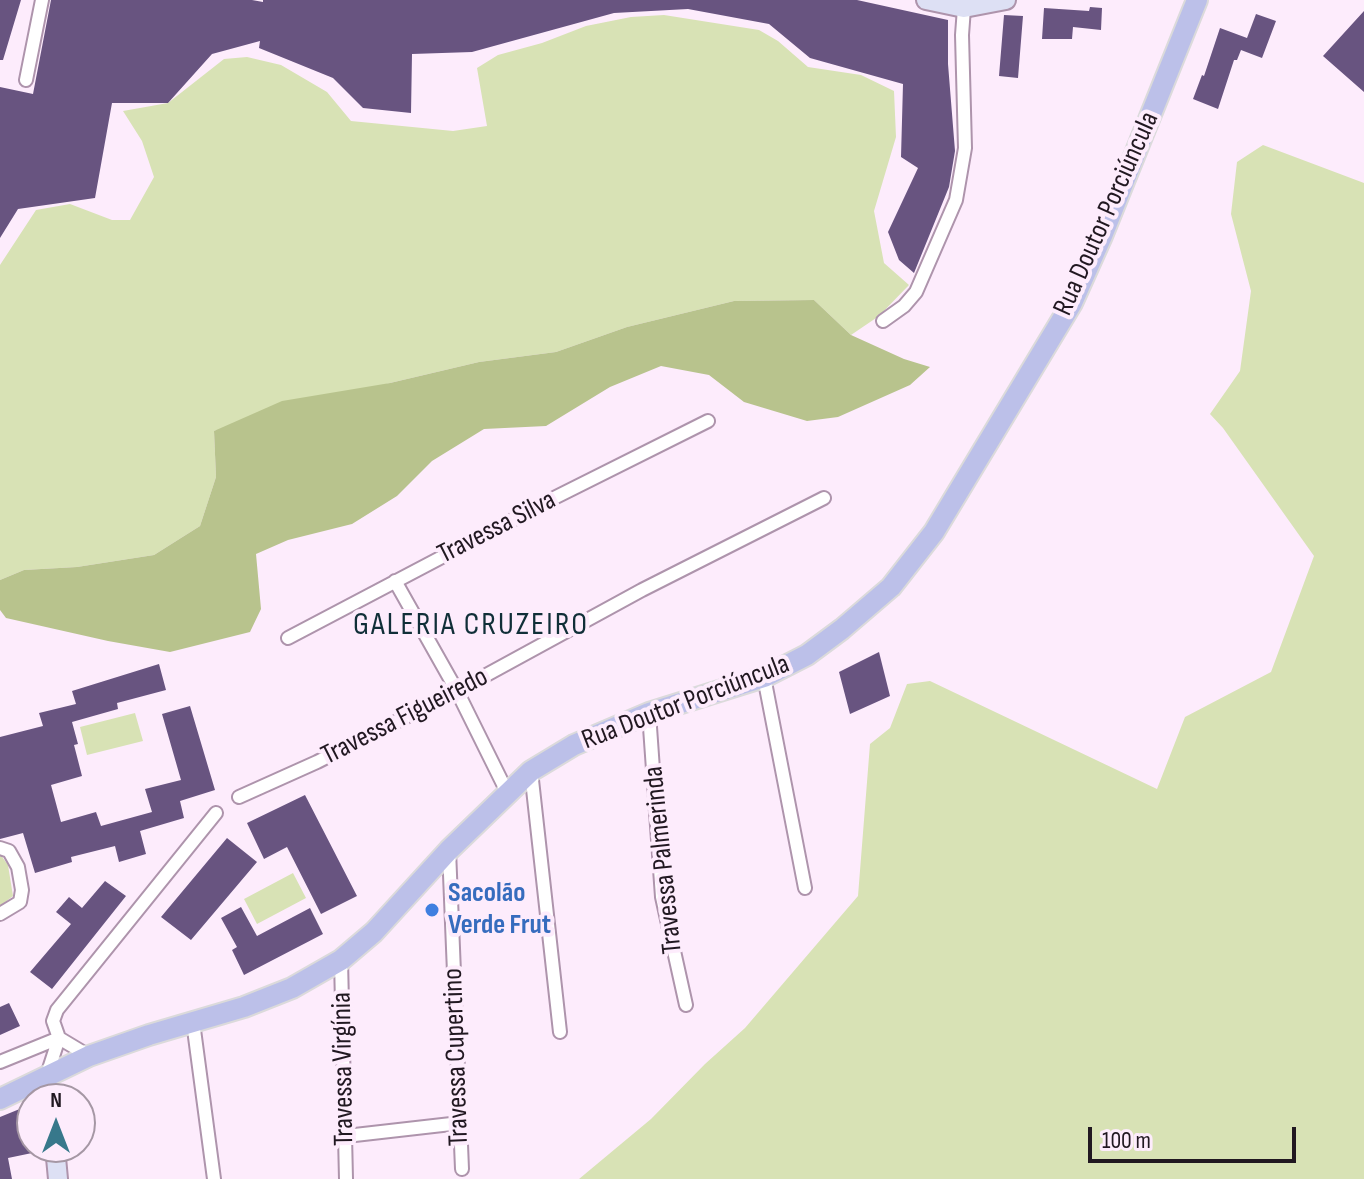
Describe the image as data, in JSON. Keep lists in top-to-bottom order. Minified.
{"streets":{"main road":["Rua Doutor Porciúncula"],"street":["Travessa Silva","Travessa Figueiredo","Travessa Palmerinda","Travessa Cupertino","Travessa Virgínia"]},"crossings":[["Rua Doutor Porciúncula","Travessa Palmerinda"],["Rua Doutor Porciúncula","Travessa Cupertino"],["Rua Doutor Porciúncula","Travessa Virgínia"]],"districts":["GALERIA CRUZEIRO"],"places":["Sacolão Verde Frut"],"scale_bar":"100 m","north":"top"}
